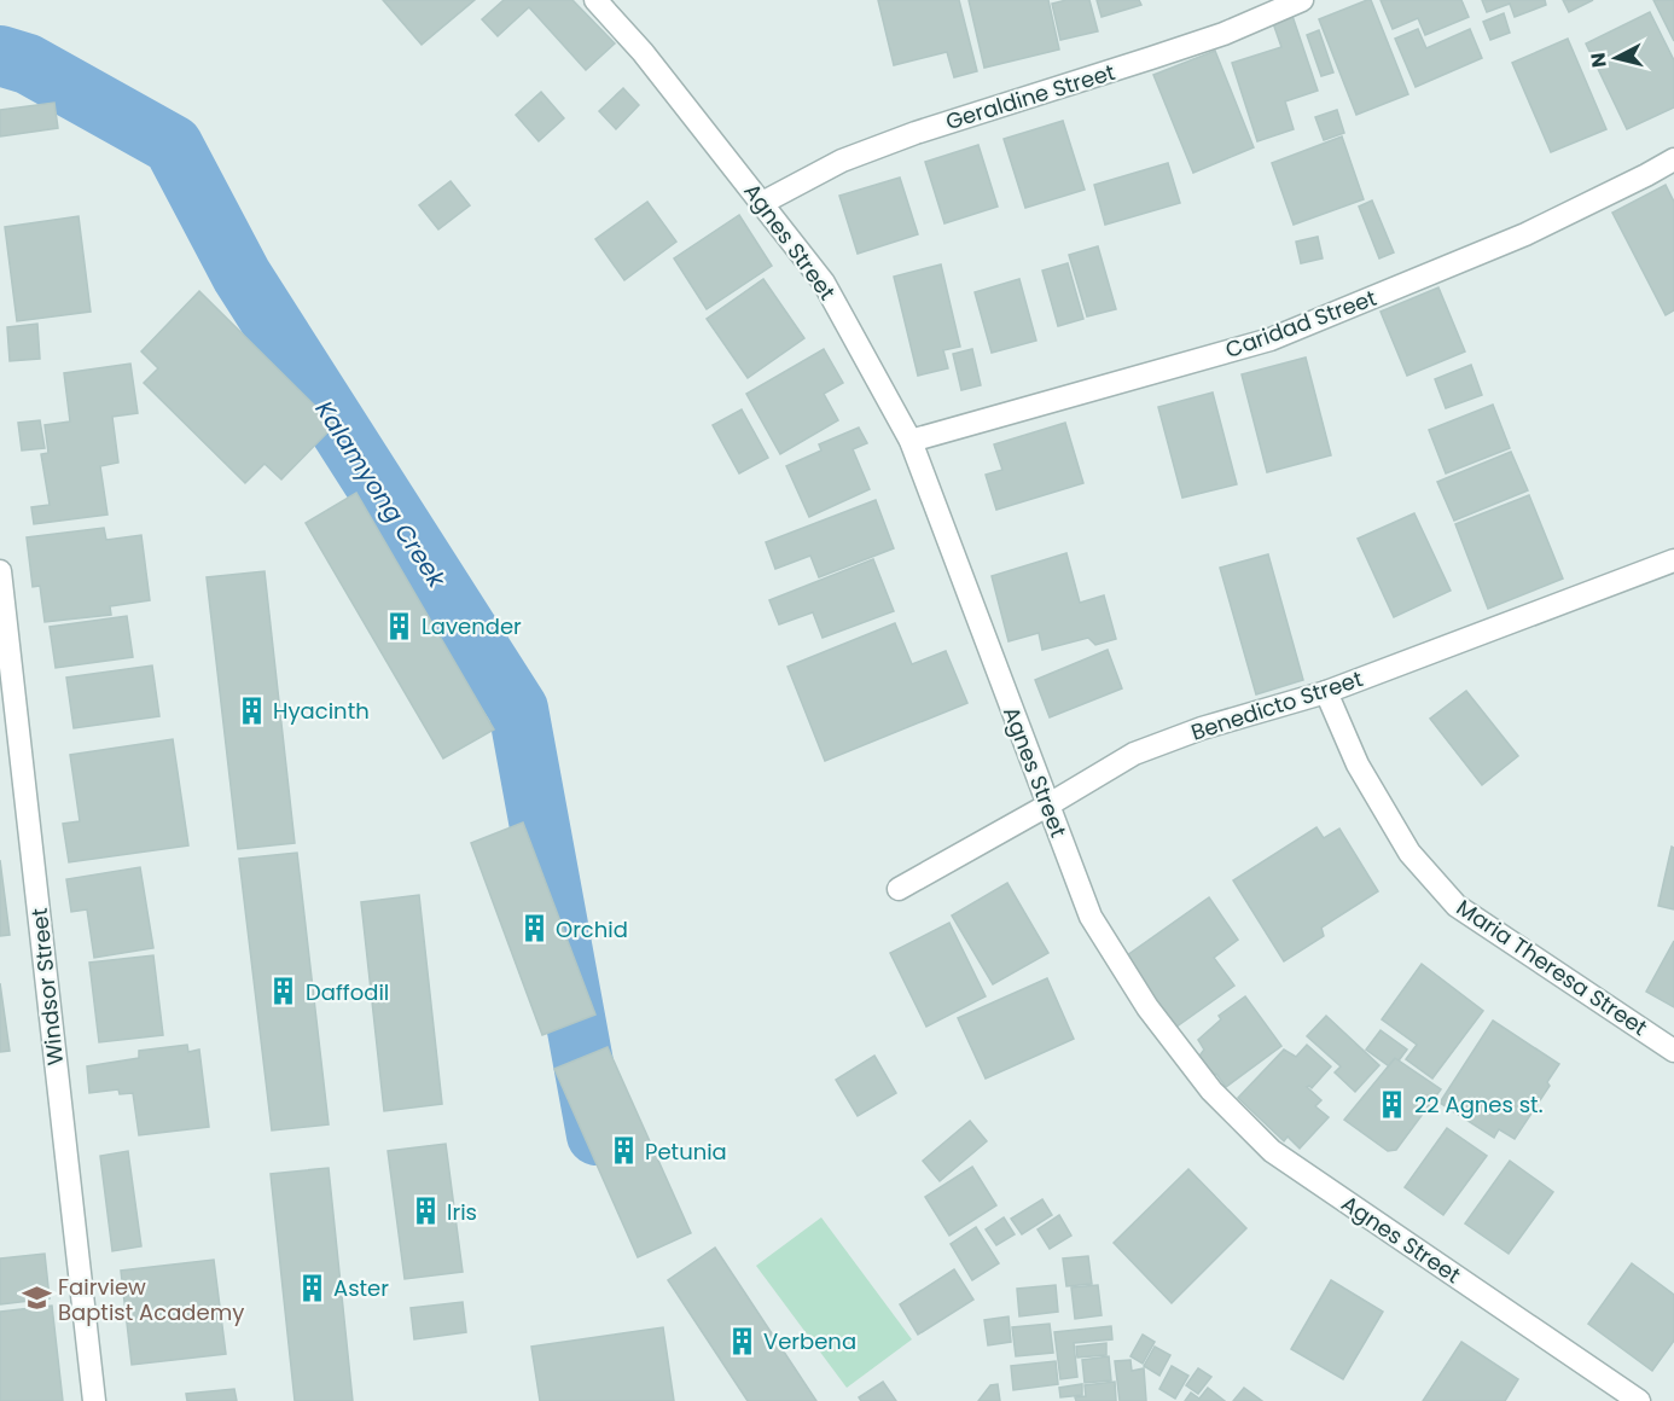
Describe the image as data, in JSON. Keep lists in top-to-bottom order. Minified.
{"streets":{"street":["Geraldine Street","Agnes Street","Caridad Street","Benedicto Street","Maria Theresa Street","Windsor Street"]},"crossings":[["Geraldine Street","Agnes Street"],["Agnes Street","Caridad Street"],["Agnes Street","Benedicto Street"],["Benedicto Street","Maria Theresa Street"]],"water":["Kalamyong Creek"],"places":{"building":["Lavender","Hyacinth","Orchid","Daffodil","22 Agnes st.","Petunia","Iris","Aster","Verbena"],"school or university":["Fairview Baptist Academy"]},"north":"left"}
